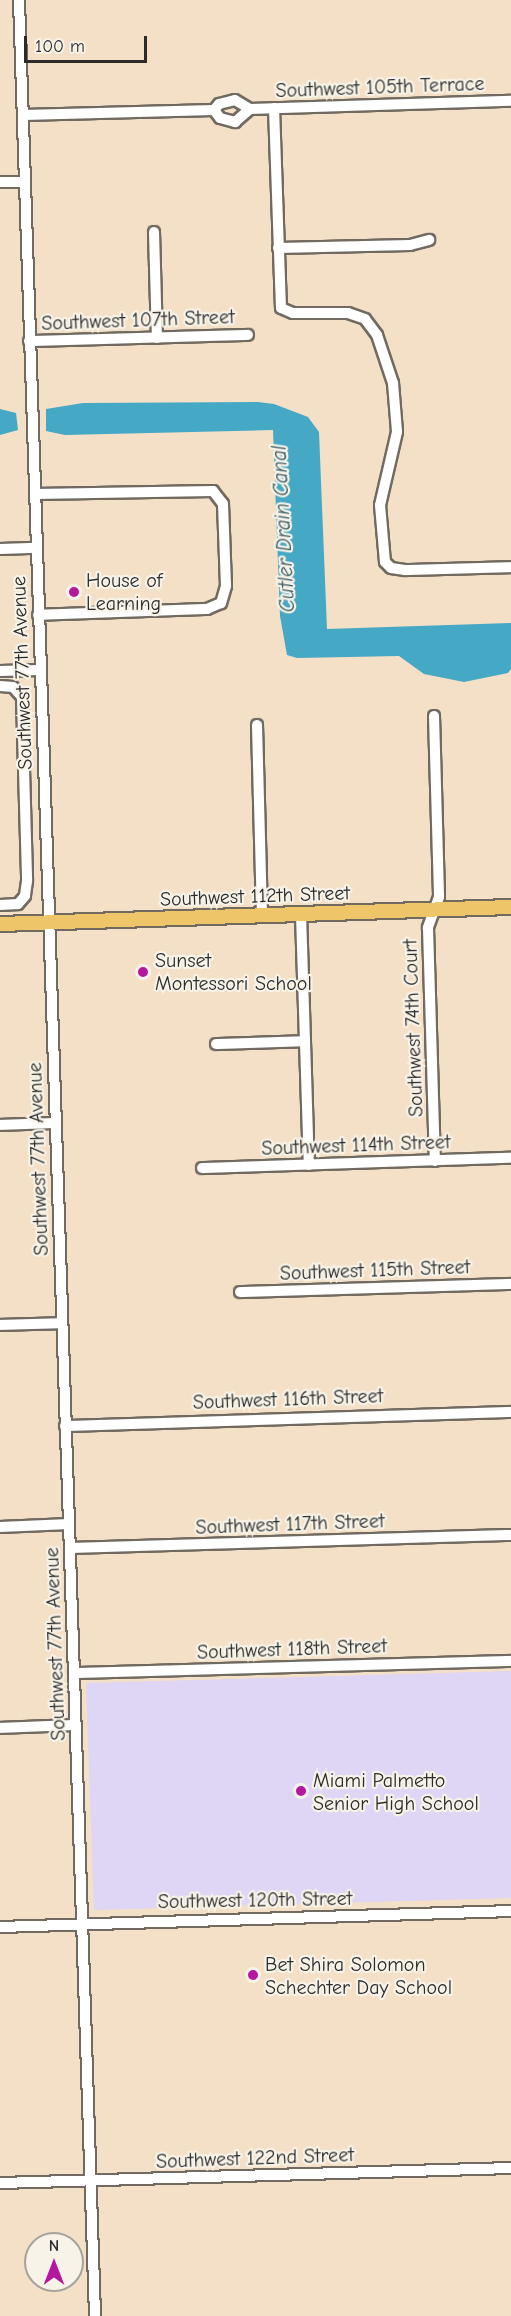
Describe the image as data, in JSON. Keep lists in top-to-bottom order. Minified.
{"streets":{"main road":["Southwest 112th Street"],"street":["Southwest 105th Terrace","Southwest 107th Street","Southwest 77th Avenue","Southwest 74th Court","Southwest 114th Street","Southwest 115th Street","Southwest 116th Street","Southwest 117th Street","Southwest 118th Street","Southwest 120th Street","Southwest 122nd Street"]},"crossings":[["Southwest 105th Terrace","Southwest 77th Avenue"],["Southwest 107th Street","Southwest 77th Avenue"],["Southwest 77th Avenue","Southwest 112th Street"],["Southwest 77th Avenue","Southwest 116th Street"],["Southwest 77th Avenue","Southwest 117th Street"],["Southwest 77th Avenue","Southwest 118th Street"],["Southwest 77th Avenue","Southwest 120th Street"],["Southwest 77th Avenue","Southwest 122nd Street"],["Southwest 112th Street","Southwest 74th Court"],["Southwest 74th Court","Southwest 114th Street"]],"water":["Cutler Drain Canal"],"places":["House of Learning","Sunset Montessori School","Miami Palmetto Senior High School","Bet Shira Solomon Schechter Day School"],"scale_bar":"100 m","north":"top"}
